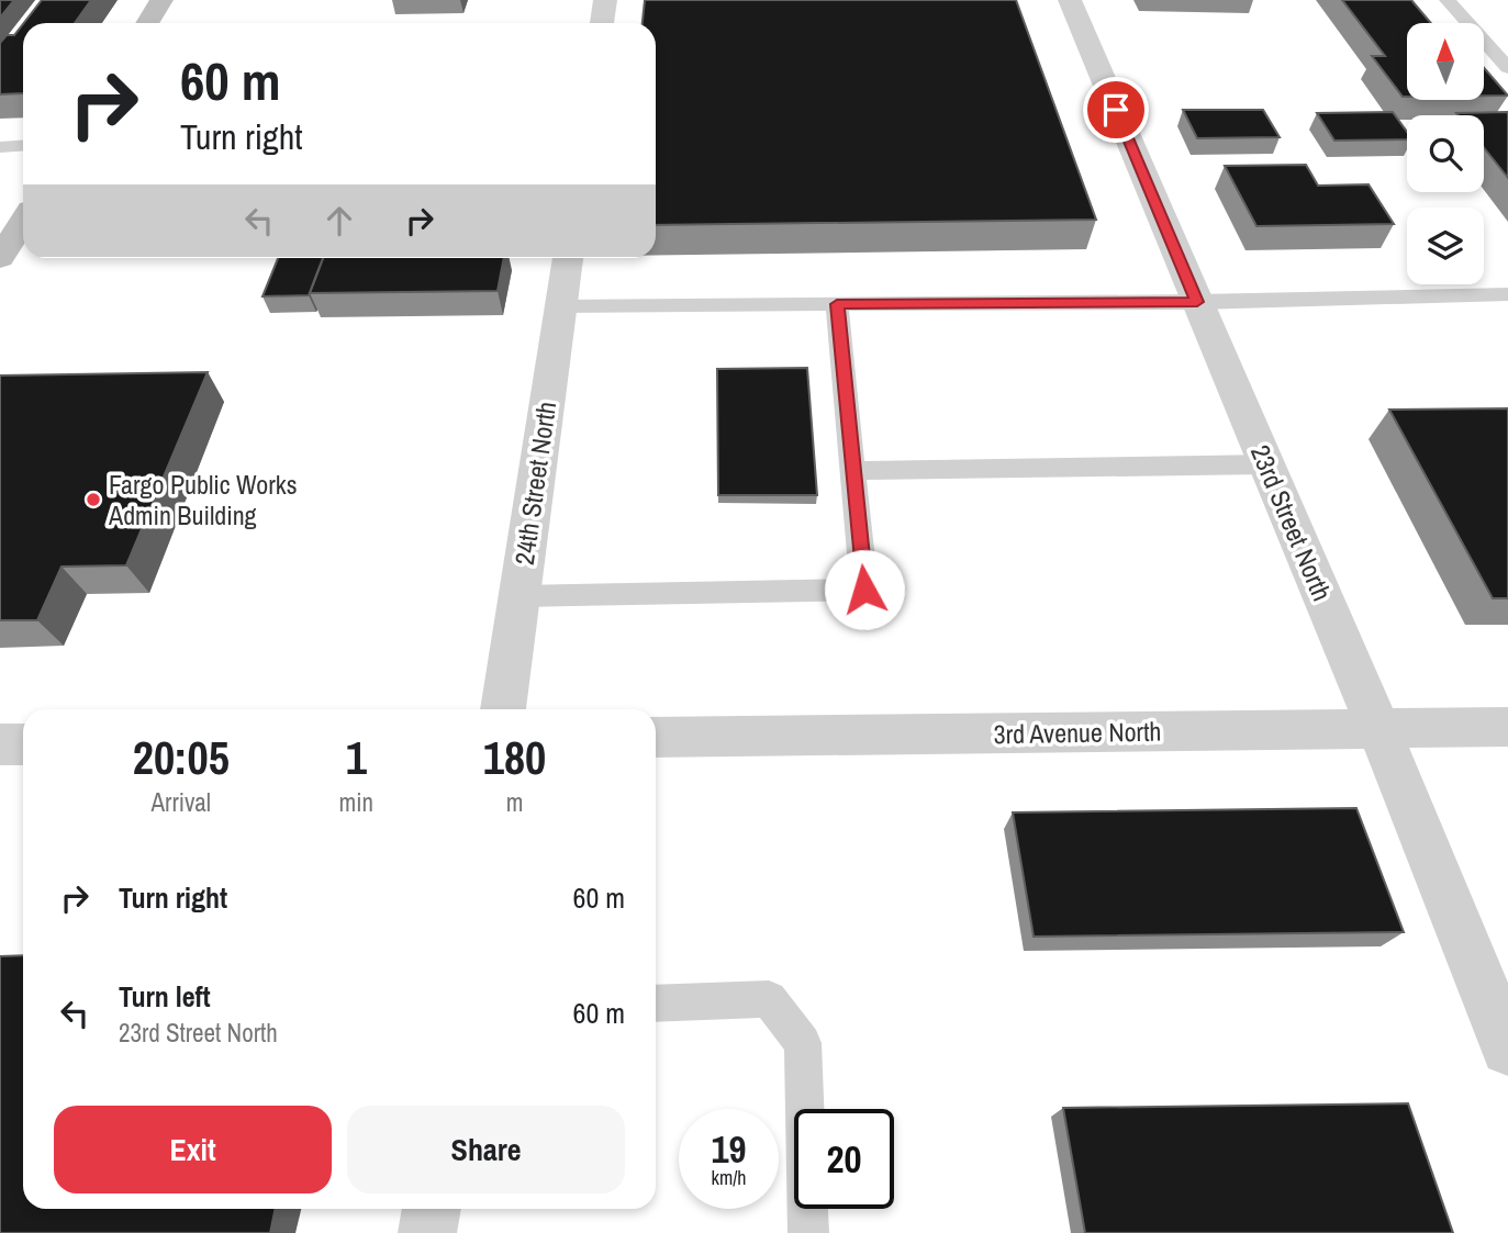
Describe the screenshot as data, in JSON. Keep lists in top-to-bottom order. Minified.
{"streets":{"street":["24th Street North","23rd Street North","3rd Avenue North"]},"crossings":[["23rd Street North","3rd Avenue North"]],"places":["Fargo Public Works Admin Building"],"north":"top","page":{"turn":["60 m","Turn right"],"eta":["20:05","Arrival","1","min","180","m"],"list":[{"name":"Turn right","value":"60 m"},{"name":"Turn left","note":"23rd Street North","value":"60 m"}],"buttons":["Exit","Share"],"speed":"19 km/h","limit":"20"}}
